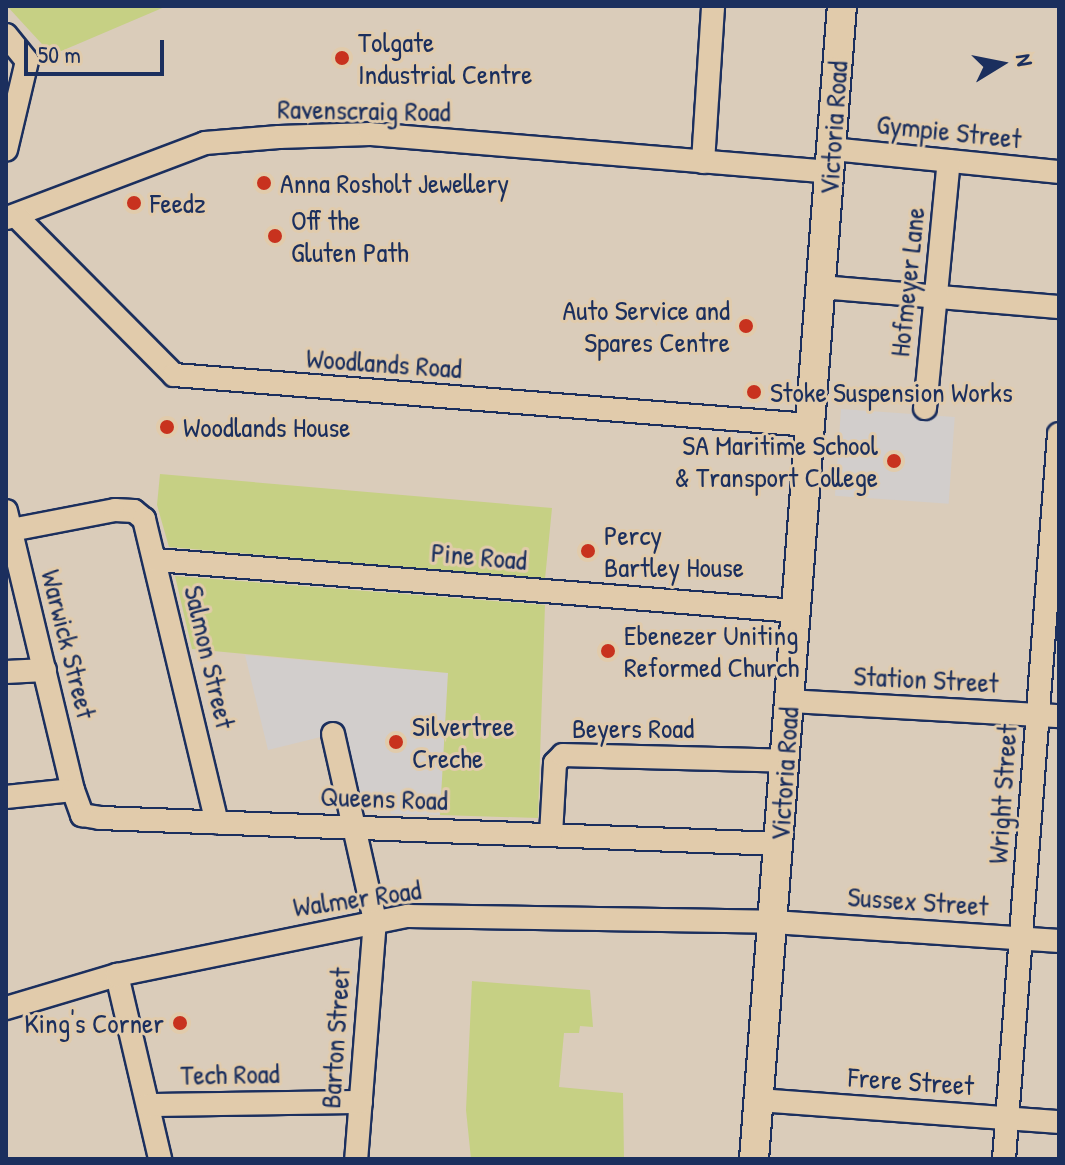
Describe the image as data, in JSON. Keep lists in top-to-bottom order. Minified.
{"streets":{"main road":["Victoria Road"],"street":["Ravenscraig Road","Gympie Street","Hofmeyer Lane","Woodlands Road","Pine Road","Warwick Street","Salmon Street","Station Street","Beyers Road","Wright Street","Queens Road","Walmer Road","Sussex Street","Barton Street","Tech Road","Frere Street"]},"crossings":[["Ravenscraig Road","Victoria Road"],["Ravenscraig Road","Gympie Street"],["Ravenscraig Road","Woodlands Road"],["Victoria Road","Gympie Street"],["Victoria Road","Woodlands Road"],["Victoria Road","Pine Road"],["Victoria Road","Station Street"],["Victoria Road","Beyers Road"],["Victoria Road","Queens Road"],["Victoria Road","Walmer Road"],["Victoria Road","Sussex Street"],["Victoria Road","Frere Street"],["Gympie Street","Hofmeyer Lane"],["Pine Road","Salmon Street"],["Warwick Street","Salmon Street"],["Warwick Street","Queens Road"],["Salmon Street","Queens Road"],["Station Street","Wright Street"],["Beyers Road","Queens Road"],["Wright Street","Sussex Street"],["Wright Street","Frere Street"],["Queens Road","Barton Street"],["Walmer Road","Sussex Street"],["Walmer Road","Barton Street"],["Barton Street","Tech Road"]],"places":["Tolgate Industrial Centre","Anna Rosholt Jewellery","Feedz","Off the Gluten Path","Auto Service and Spares Centre","Stoke Suspension Works","Woodlands House","SA Maritime School & Transport College","Percy Bartley House","Ebenezer Uniting Reformed Church","Silvertree Creche","King's Corner"],"scale_bar":"50 m","north":"right"}
